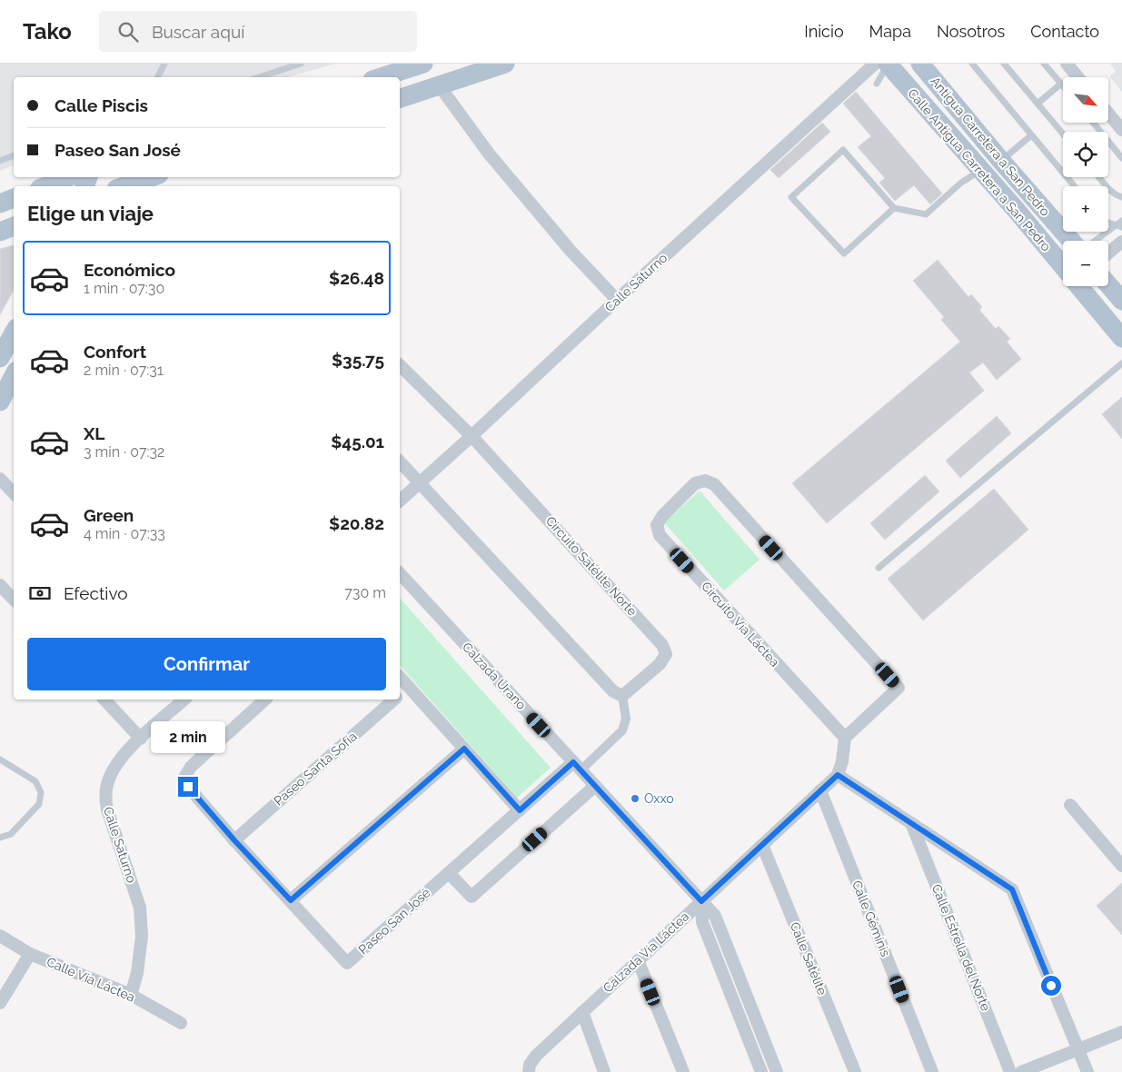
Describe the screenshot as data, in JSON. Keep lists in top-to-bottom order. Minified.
{"streets":{"main road":["Antigua Carretera a San Pedro","Calle Antigua Carretera a San Pedro"],"street":["Calle Saturno","Circuito Satélite Norte","Circuito Vía Láctea","Calzada Urano","Paseo Santa Sofía","Calle Géminis","Paseo San José","Calle Estrella del Norte","Calzada Vía Láctea","Calle Satélite","Calle Vía Láctea"]},"crossings":[["Calle Antigua Carretera a San Pedro","Calle Saturno"],["Calle Saturno","Circuito Satélite Norte"],["Calle Saturno","Calle Vía Láctea"],["Calzada Urano","Paseo San José"],["Calzada Urano","Calzada Vía Láctea"],["Paseo Santa Sofía","Paseo San José"],["Calle Géminis","Calzada Vía Láctea"],["Calzada Vía Láctea","Calle Satélite"]],"places":["Oxxo"],"north":"bottom right","page":{"header":"Tako","search":"Buscar aquí","nav":["Inicio","Mapa","Nosotros","Contacto"],"map_buttons":["+","−"],"banner":["Calle Piscis","Paseo San José"],"heading":"Elige un viaje","list":[{"name":"Económico","note":"1 min · 07:30","value":"$26.48"},{"name":"Confort","note":"2 min · 07:31","value":"$35.75"},{"name":"XL","note":"3 min · 07:32","value":"$45.01"},{"name":"Green","note":"4 min · 07:33","value":"$20.82"}],"pay":["Efectivo","730 m"],"buttons":"Confirmar","bubble":"2 min"}}
